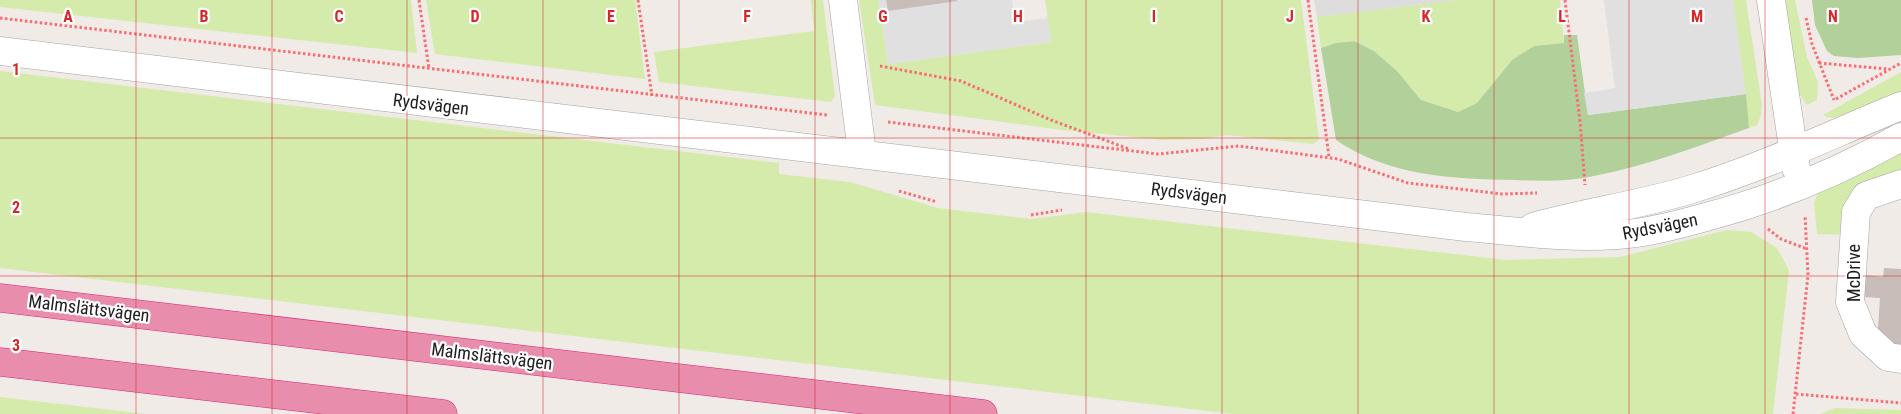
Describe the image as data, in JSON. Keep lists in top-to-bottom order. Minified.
{"streets":{"highway":["Malmslättsvägen"],"street":["Rydsvägen","McDrive"]},"grid":{"columns":["A","B","C","D","E","F","G","H","I","J","K","L","M","N"],"rows":["1","2","3"]}}
